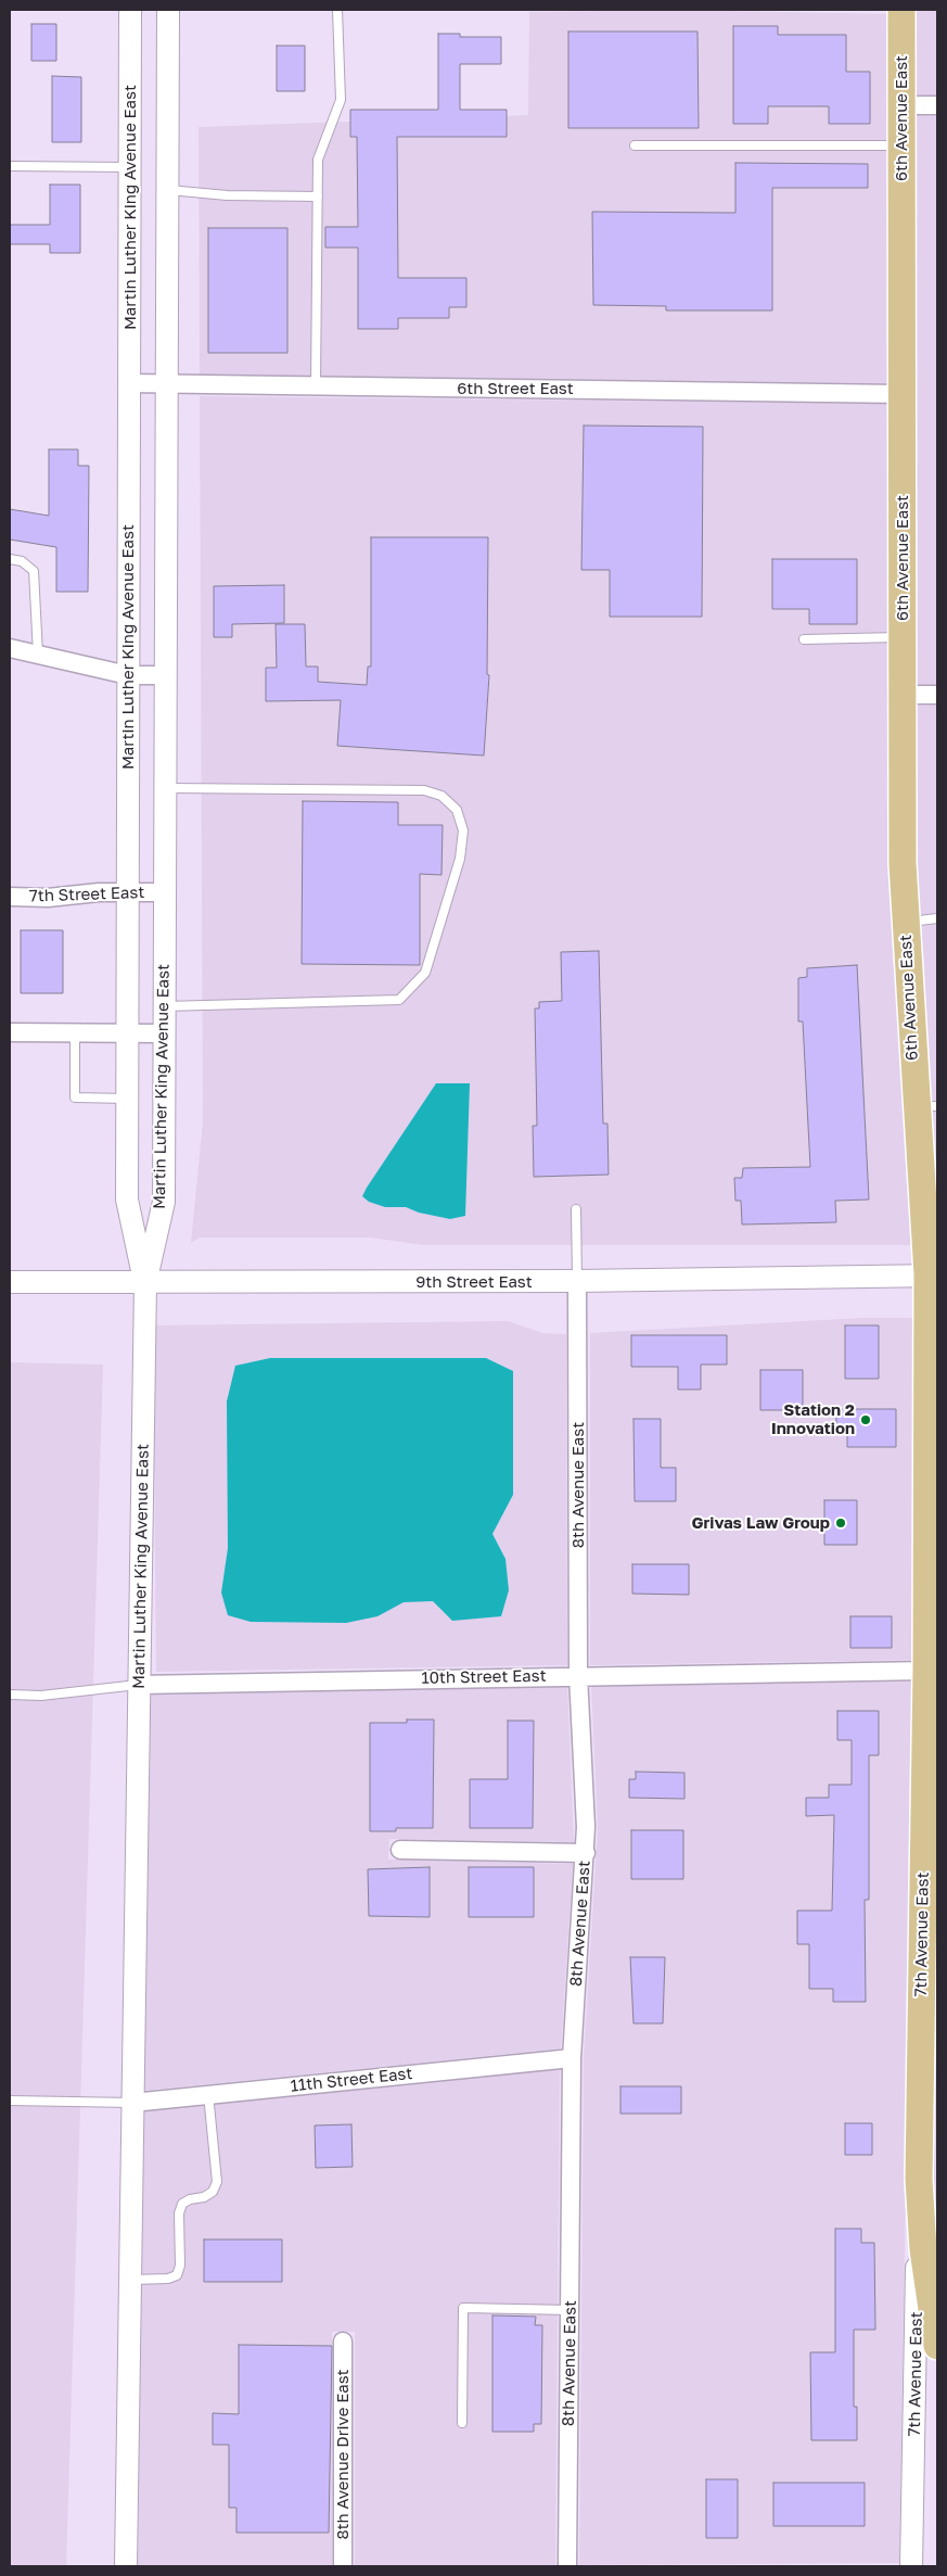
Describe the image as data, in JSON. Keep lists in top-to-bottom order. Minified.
{"streets":{"main road":["6th Avenue East","7th Avenue East"],"street":["Martin Luther King Avenue East","6th Street East","7th Street East","9th Street East","8th Avenue East","10th Street East","11th Street East","8th Avenue Drive East"]},"crossings":[["6th Avenue East","6th Street East"],["6th Avenue East","7th Avenue East"],["Martin Luther King Avenue East","6th Street East"],["Martin Luther King Avenue East","7th Street East"],["Martin Luther King Avenue East","9th Street East"],["Martin Luther King Avenue East","10th Street East"],["Martin Luther King Avenue East","11th Street East"],["9th Street East","8th Avenue East"],["9th Street East","7th Avenue East"],["8th Avenue East","10th Street East"],["8th Avenue East","11th Street East"],["10th Street East","7th Avenue East"]],"places":["Station 2 Innovation","Grivas Law Group"]}
